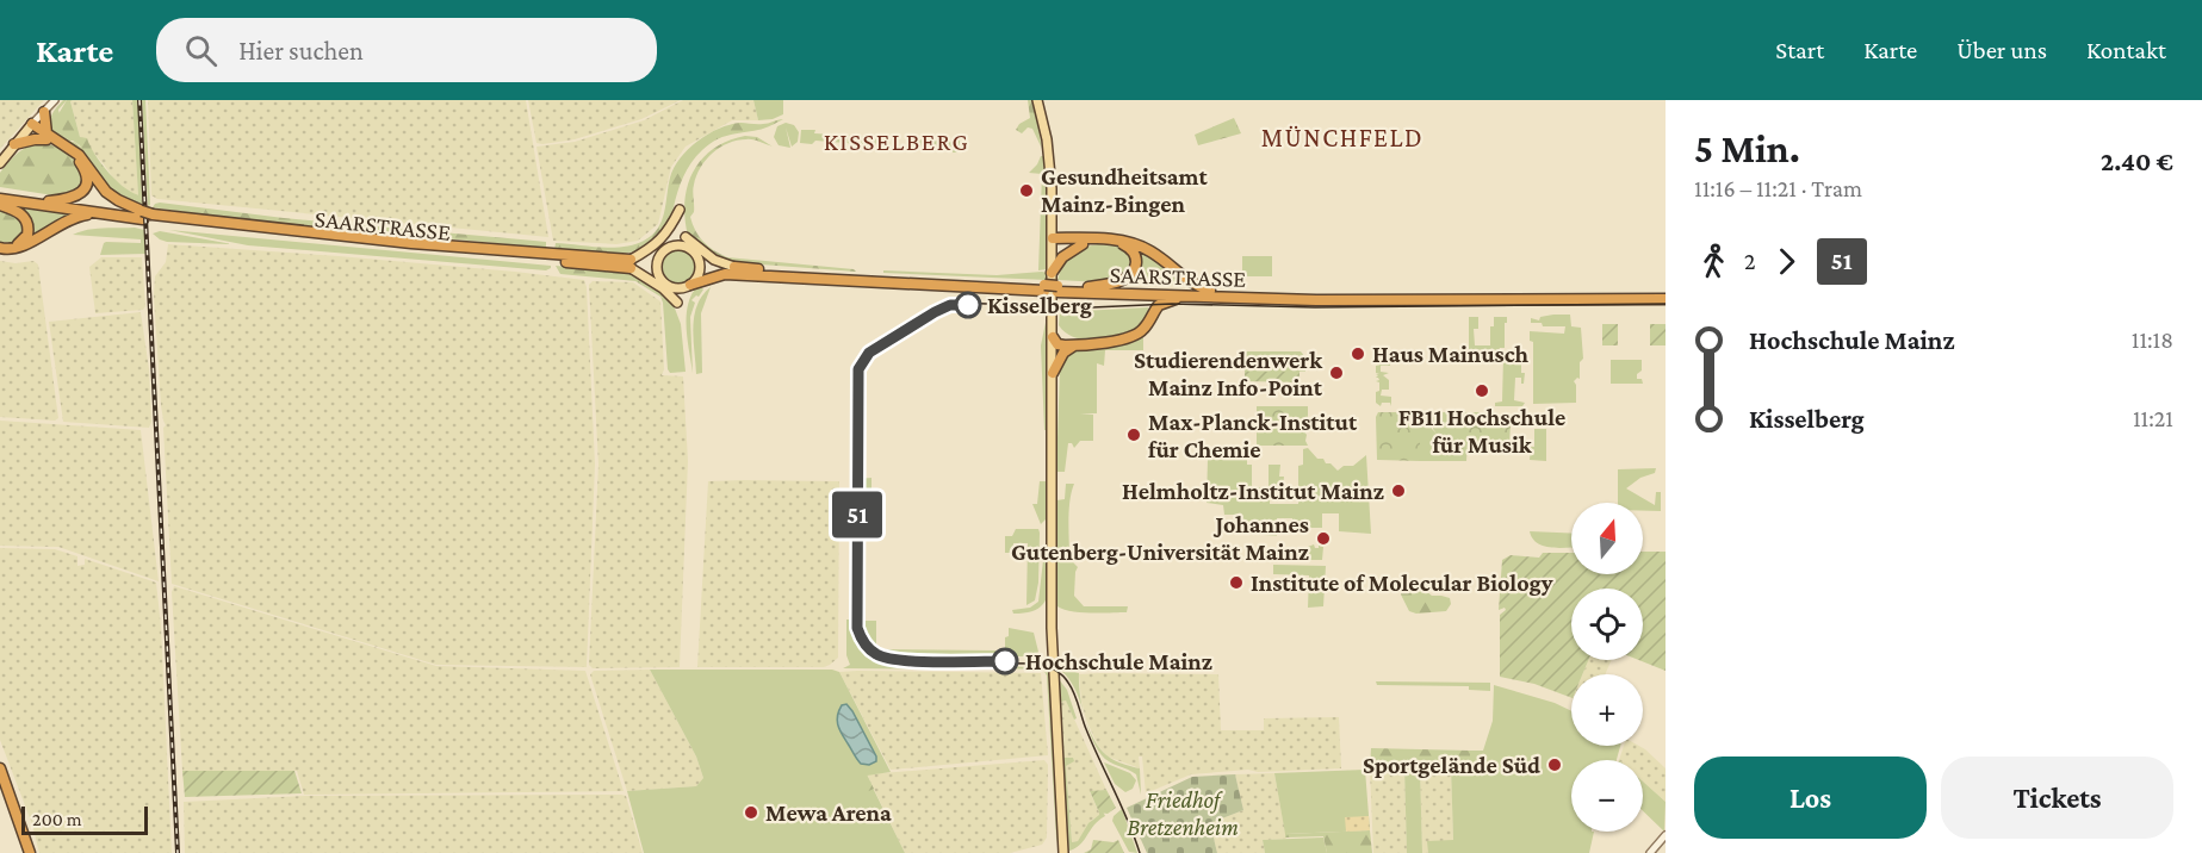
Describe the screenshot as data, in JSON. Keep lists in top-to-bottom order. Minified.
{"streets":{"highway":["SAARSTRASSE"]},"districts":["MÜNCHFELD","KISSELBERG"],"parks":["Friedhof Bretzenheim"],"places":["Gesundheitsamt Mainz-Bingen","Kisselberg","Haus Mainusch","Studierendenwerk Mainz Info-Point","FB11 Hochschule für Musik","Max-Planck-Institut für Chemie","Helmholtz-Institut Mainz","Johannes Gutenberg-Universität Mainz","Institute of Molecular Biology","Hochschule Mainz","Sportgelände Süd","Mewa Arena"],"lines":["tram line 51"],"scale_bar":"200 m","north":"top","page":{"header":"Karte","search":"Hier suchen","nav":["Start","Karte","Über uns","Kontakt"],"on_map":"51","heading":["5 Min.","11:16 – 11:21 · Tram","2.40 €"],"legs":["2","51"],"list":[{"name":"Hochschule Mainz","value":"11:18"},{"name":"Kisselberg","value":"11:21"}],"map_buttons":["+","−"],"buttons":["Los","Tickets"],"scale":"200 m"}}
